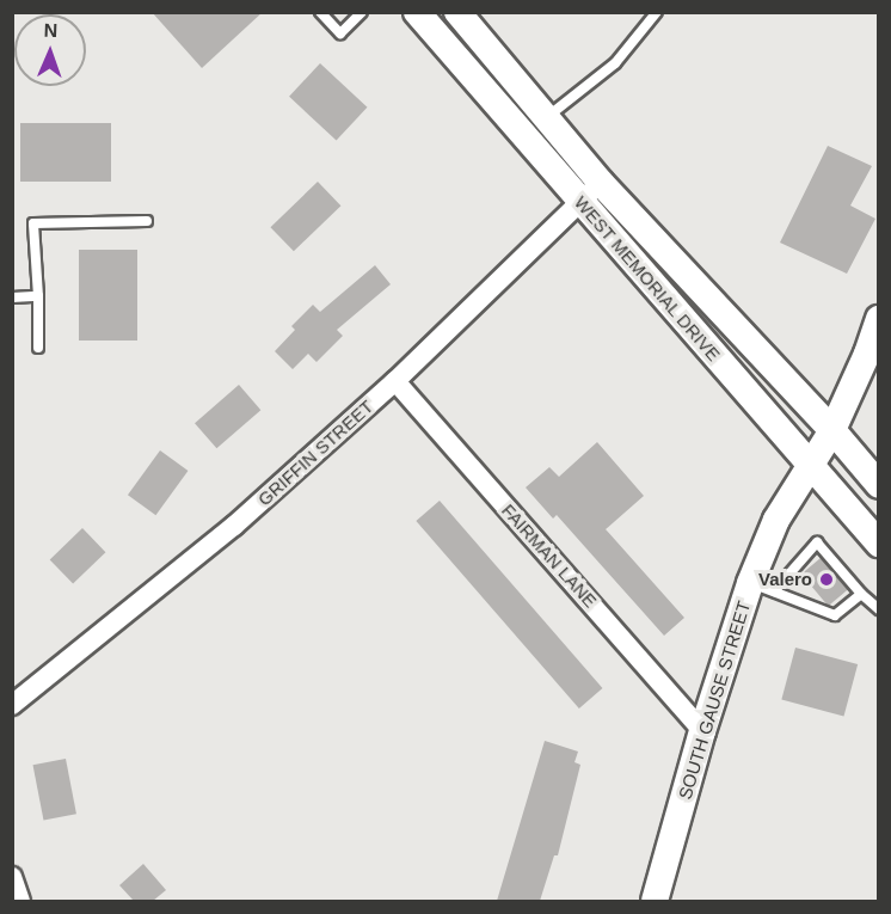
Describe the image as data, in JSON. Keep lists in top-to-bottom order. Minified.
{"streets":{"main road":["WEST MEMORIAL DRIVE","SOUTH GAUSE STREET"],"street":["GRIFFIN STREET","FAIRMAN LANE"]},"crossings":[["WEST MEMORIAL DRIVE","GRIFFIN STREET"],["WEST MEMORIAL DRIVE","SOUTH GAUSE STREET"],["GRIFFIN STREET","FAIRMAN LANE"],["FAIRMAN LANE","SOUTH GAUSE STREET"]],"places":["Valero"],"north":"top"}
